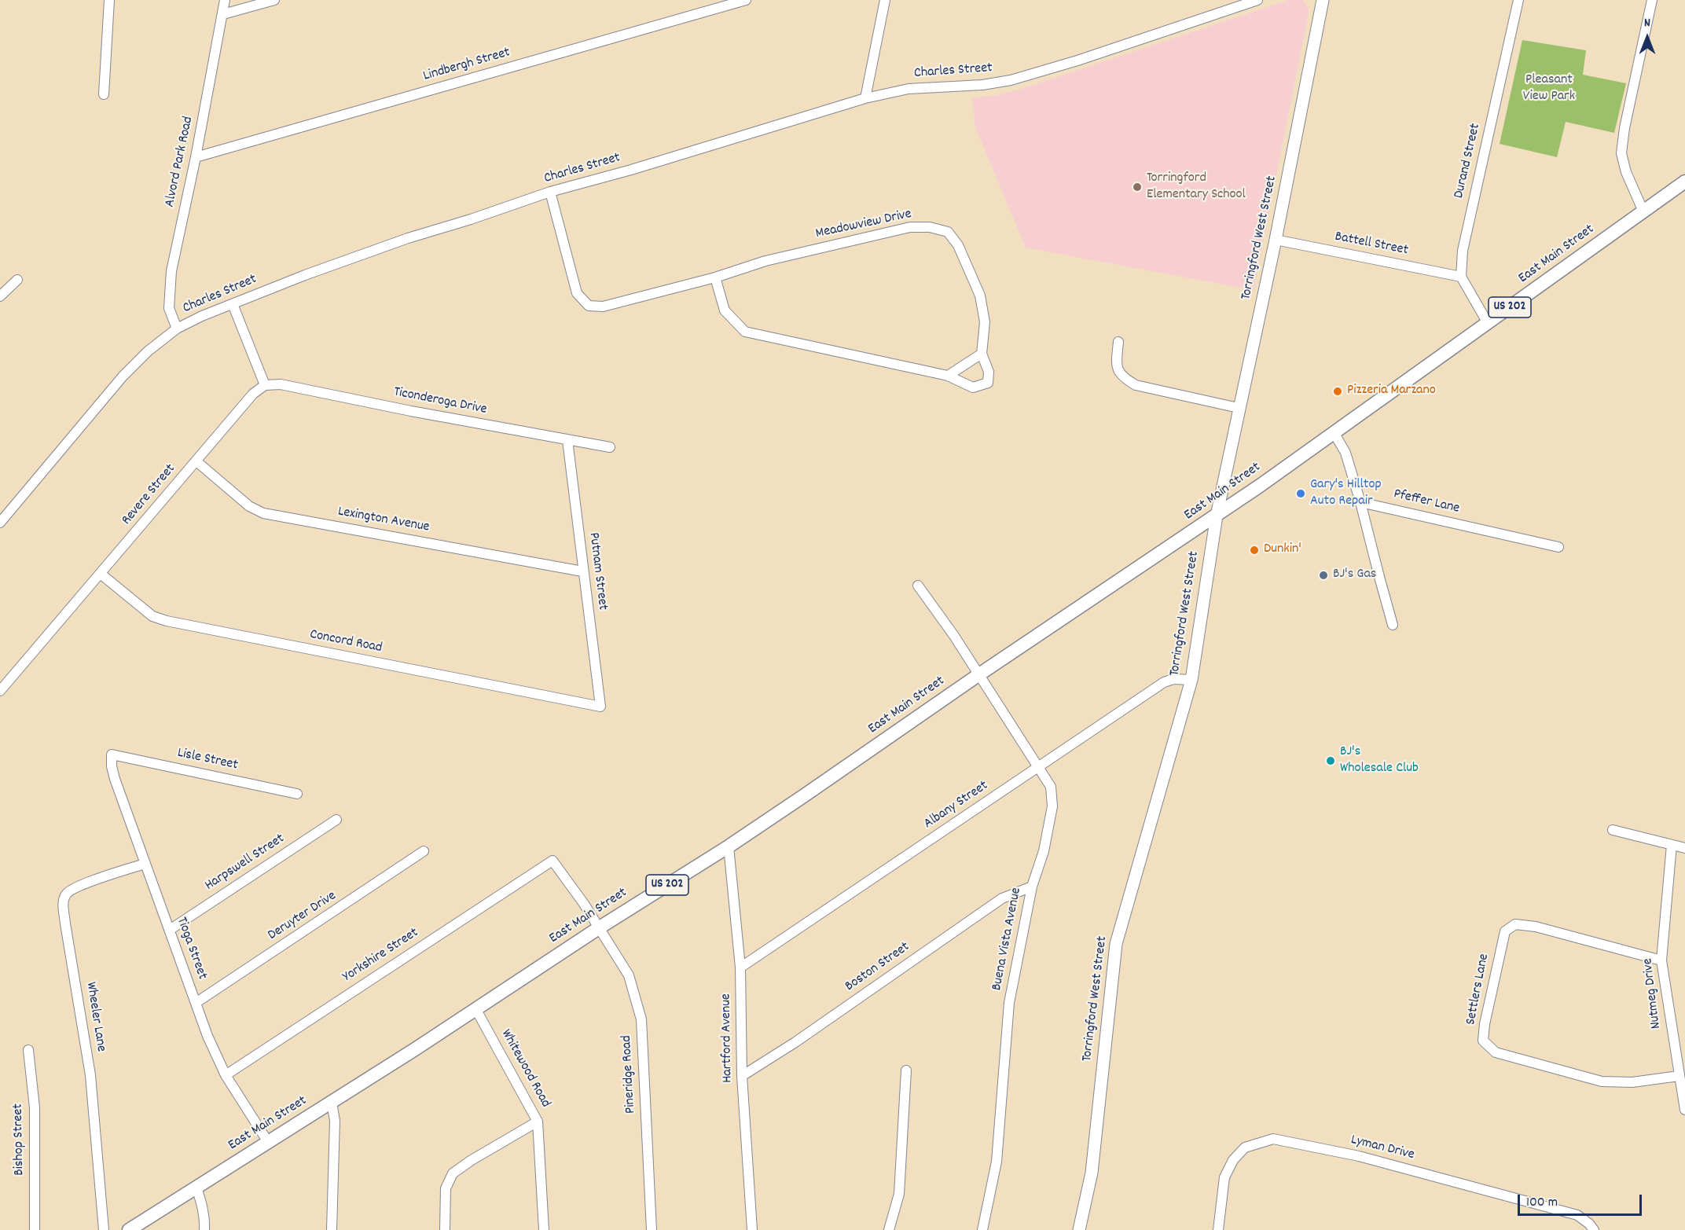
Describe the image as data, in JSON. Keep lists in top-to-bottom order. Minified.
{"streets":{"highway":["East Main Street","US 202"],"main road":["Torringford West Street"],"street":["Lindbergh Street","Charles Street","Durand Street","Alvord Park Road","Meadowview Drive","Battell Street","Ticonderoga Drive","Revere Street","Pfeffer Lane","Lexington Avenue","Putnam Street","Concord Road","Lisle Street","Albany Street","Harpswell Street","Deruyter Drive","Buena Vista Avenue","Tioga Street","Yorkshire Street","Boston Street","Settlers Lane","Nutmeg Drive","Wheeler Lane","Hartford Avenue","Whitewood Road","Pineridge Road","Bishop Street","Lyman Drive"]},"crossings":[["Lindbergh Street","Alvord Park Road"],["Charles Street","Alvord Park Road"],["Charles Street","Meadowview Drive"],["Durand Street","Battell Street"],["Torringford West Street","Battell Street"],["Torringford West Street","East Main Street"],["Torringford West Street","Albany Street"],["East Main Street","Buena Vista Avenue"],["East Main Street","Tioga Street"],["East Main Street","Yorkshire Street"],["East Main Street","Hartford Avenue"],["East Main Street","Whitewood Road"],["East Main Street","Pineridge Road"],["Ticonderoga Drive","Revere Street"],["Ticonderoga Drive","Putnam Street"],["Revere Street","Lexington Avenue"],["Revere Street","Concord Road"],["Lexington Avenue","Putnam Street"],["Putnam Street","Concord Road"],["Lisle Street","Tioga Street"],["Albany Street","Buena Vista Avenue"],["Albany Street","Hartford Avenue"],["Harpswell Street","Tioga Street"],["Deruyter Drive","Tioga Street"],["Buena Vista Avenue","Boston Street"],["Tioga Street","Yorkshire Street"],["Tioga Street","Wheeler Lane"],["Yorkshire Street","Pineridge Road"],["Boston Street","Hartford Avenue"],["Settlers Lane","Nutmeg Drive"]],"parks":["Pleasant View Park"],"places":["Torringford Elementary School","Pizzeria Marzano","Gary's Hilltop Auto Repair","Dunkin'","BJ's Gas","BJ's Wholesale Club"],"scale_bar":"100 m","north":"top"}
